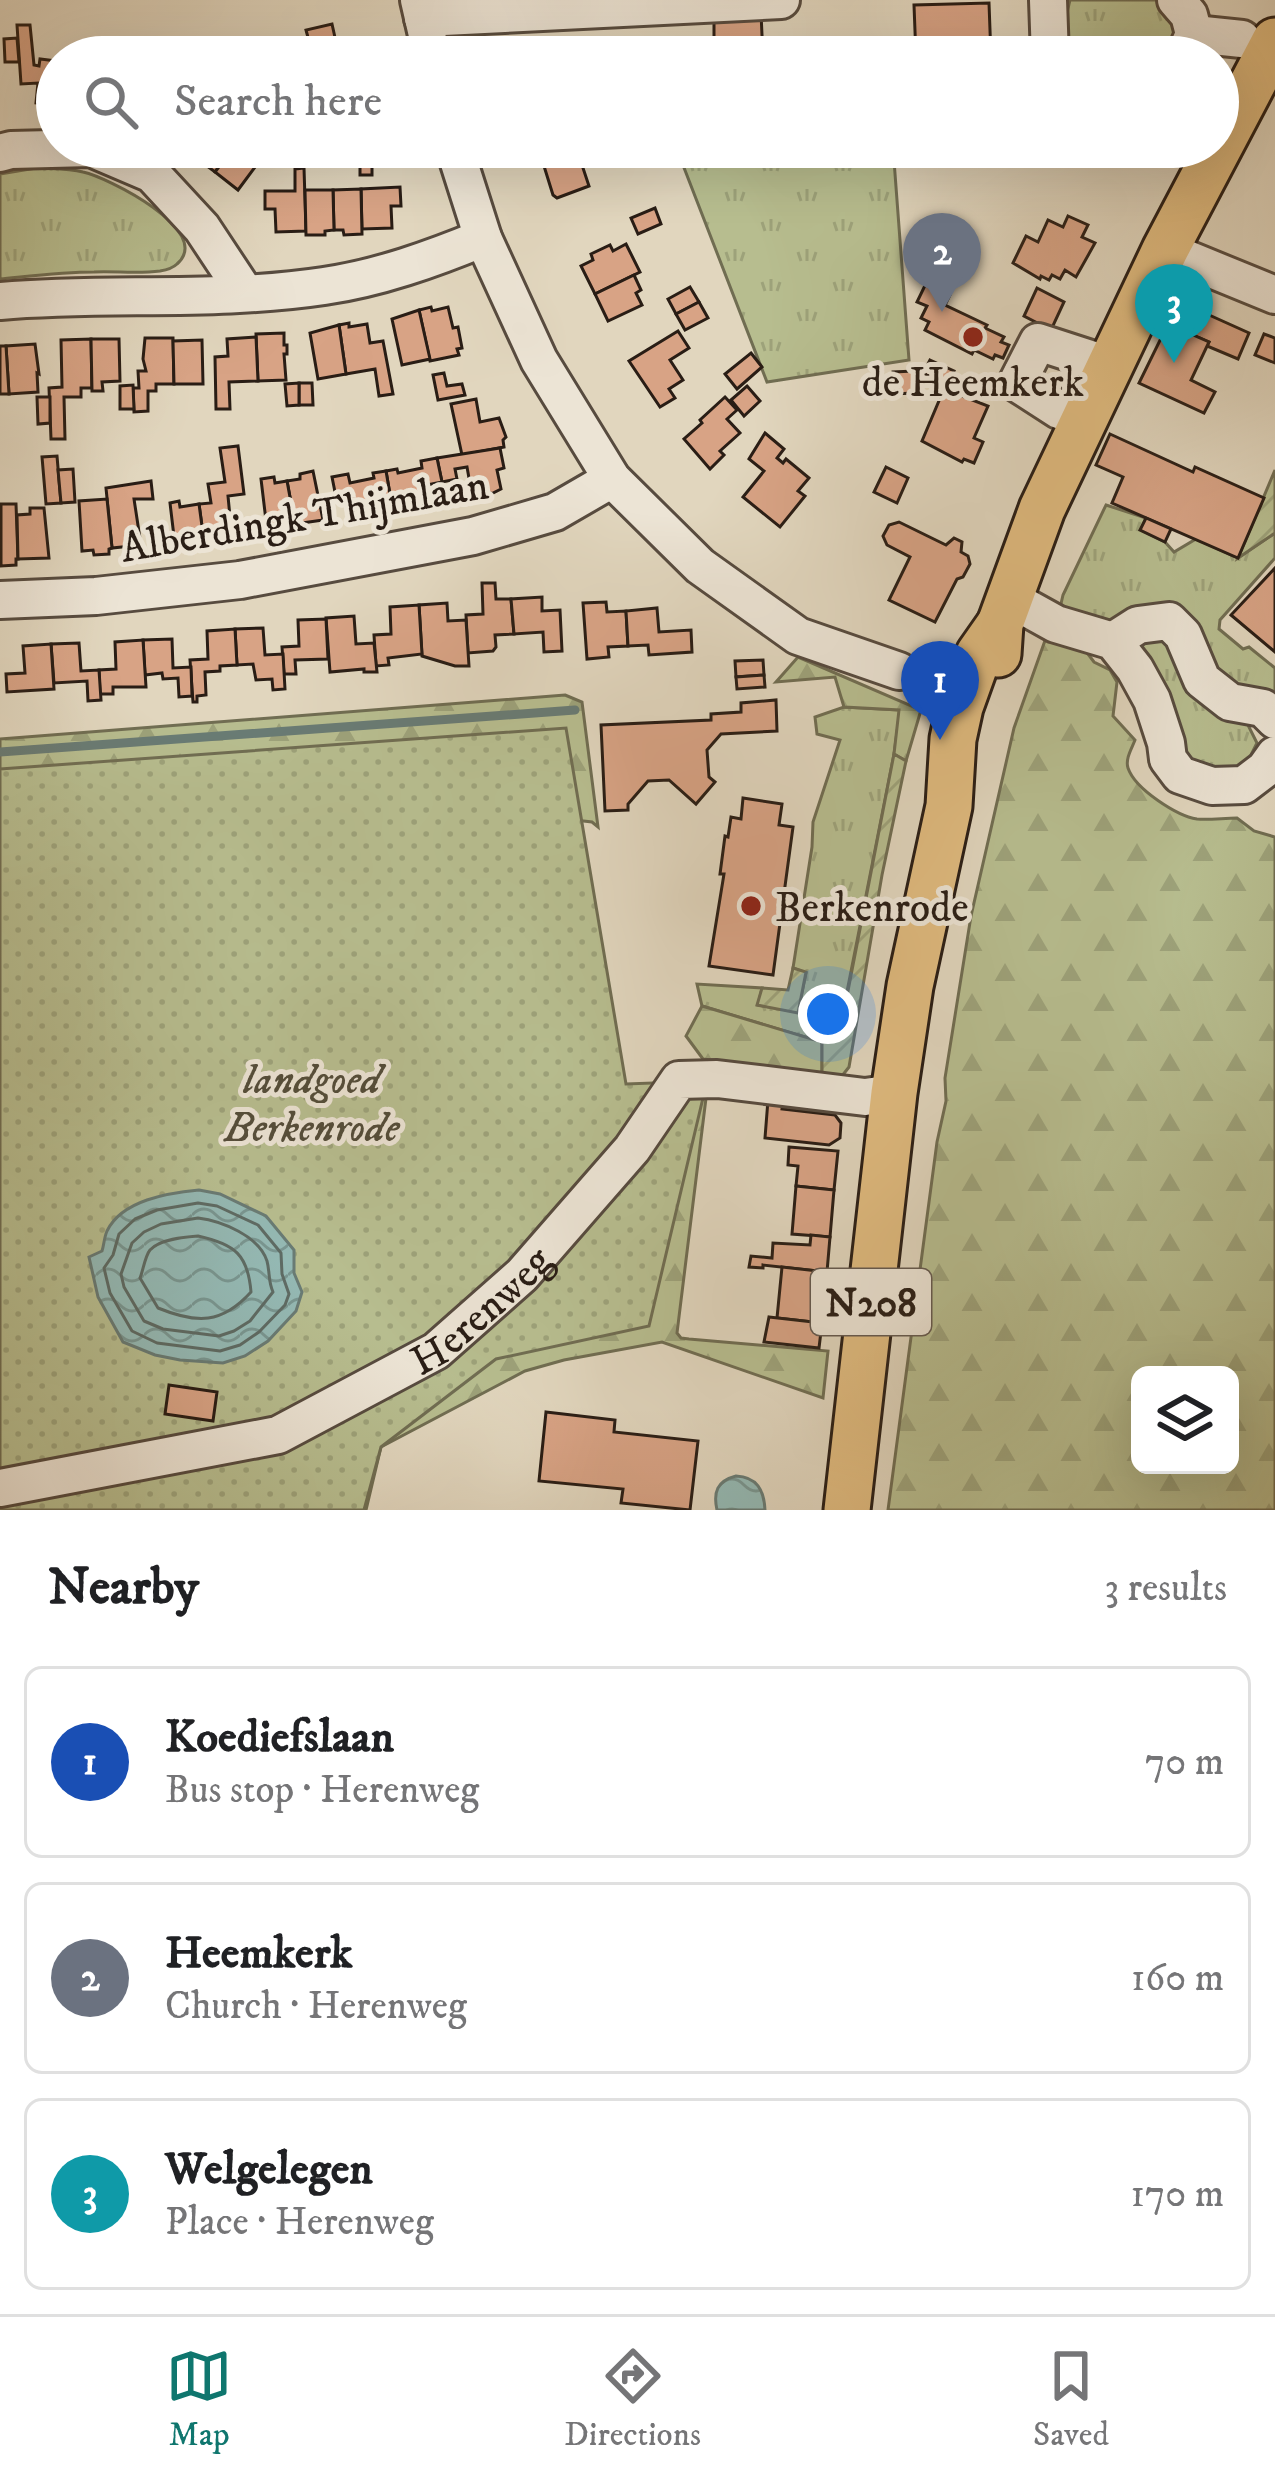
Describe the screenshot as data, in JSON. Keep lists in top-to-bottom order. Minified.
{"streets":{"main road":["N208"],"street":["Alberdingk Thijmlaan","Herenweg"]},"crossings":[["N208","Herenweg"]],"parks":["landgoed Berkenrode"],"places":["de Heemkerk","Berkenrode"],"page":{"search":"Search here","pins":["2","3","1"],"heading":["Nearby","3 results"],"list":[{"mark":"1","name":"Koediefslaan","note":"Bus stop · Herenweg","value":"70 m"},{"mark":"2","name":"Heemkerk","note":"Church · Herenweg","value":"160 m"},{"mark":"3","name":"Welgelegen","note":"Place · Herenweg","value":"170 m"}],"nav":["Map","Directions","Saved"]}}
